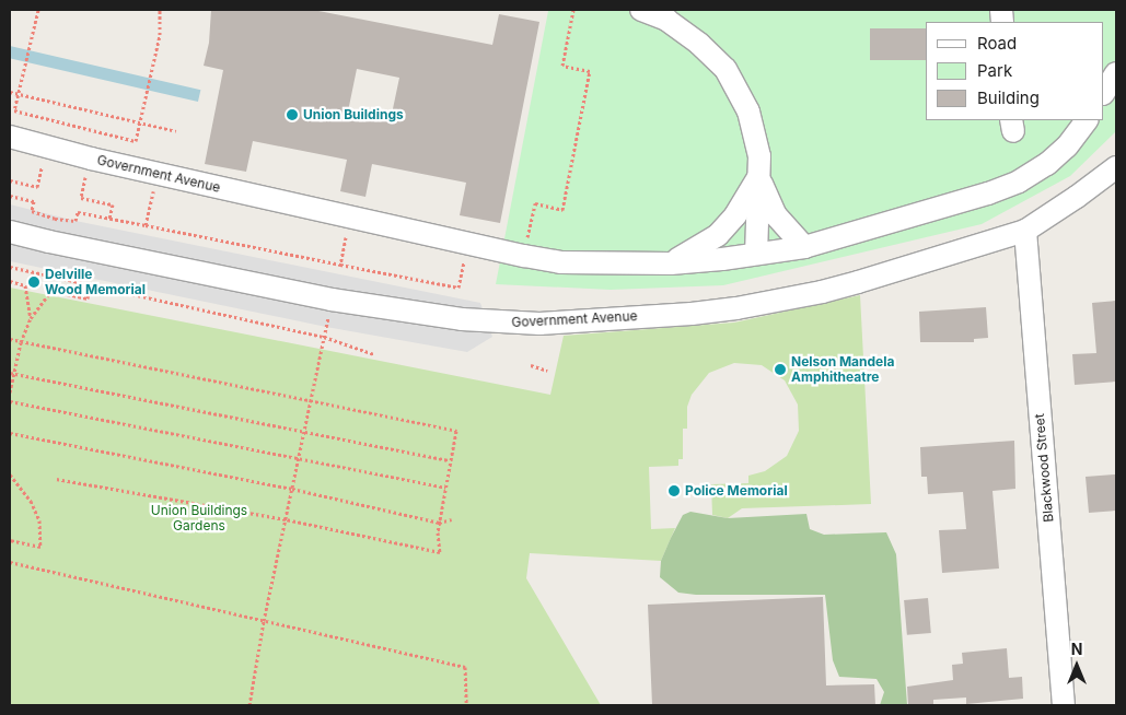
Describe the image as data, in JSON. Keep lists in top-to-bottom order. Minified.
{"streets":{"street":["Government Avenue","Blackwood Street"]},"crossings":[["Government Avenue","Blackwood Street"]],"parks":["Union Buildings Gardens"],"places":["Union Buildings","Delville Wood Memorial","Nelson Mandela Amphitheatre","Police Memorial"],"legend":["Road","Park","Building"],"north":"top"}
